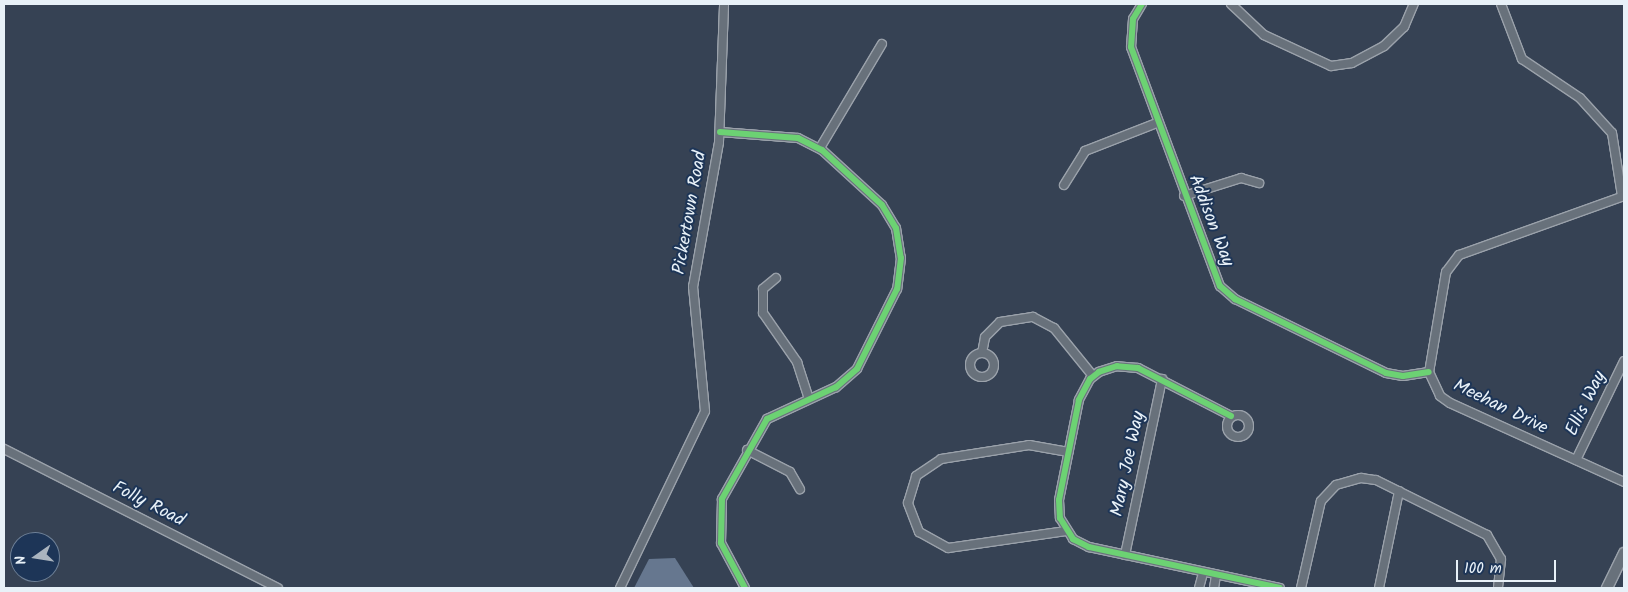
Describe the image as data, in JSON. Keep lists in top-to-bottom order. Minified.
{"streets":{"street":["Pickertown Road","Addison Way","Ellis Way","Meehan Drive","Mary Joe Way","Folly Road"]},"crossings":[["Addison Way","Meehan Drive"],["Ellis Way","Meehan Drive"]],"scale_bar":"100 m","north":"left"}
